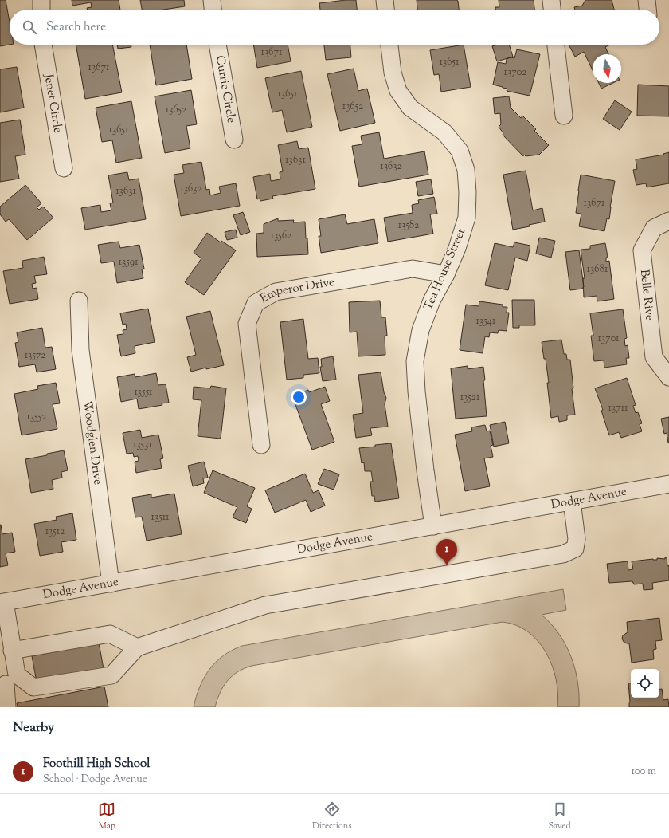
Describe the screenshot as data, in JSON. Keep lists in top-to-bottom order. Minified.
{"streets":{"street":["Currie Circle","Jenet Circle","Tea House Street","Emperor Drive","Belle Rive","Woodglen Drive","Dodge Avenue"]},"crossings":[["Tea House Street","Emperor Drive"],["Tea House Street","Dodge Avenue"],["Woodglen Drive","Dodge Avenue"]],"house_numbers":["13671","13651","13671","13702","13651","13652","13652","13651","13631","13632","13632","13631","13671","13582","13562","13591","13681","13541","13701","13572","13551","13521","13711","13552","13531","13511","13512"],"north":"bottom","page":{"search":"Search here","pins":"1","heading":"Nearby","list":[{"mark":"1","name":"Foothill High School","note":"School · Dodge Avenue","value":"100 m"}],"nav":["Map","Directions","Saved"]}}
